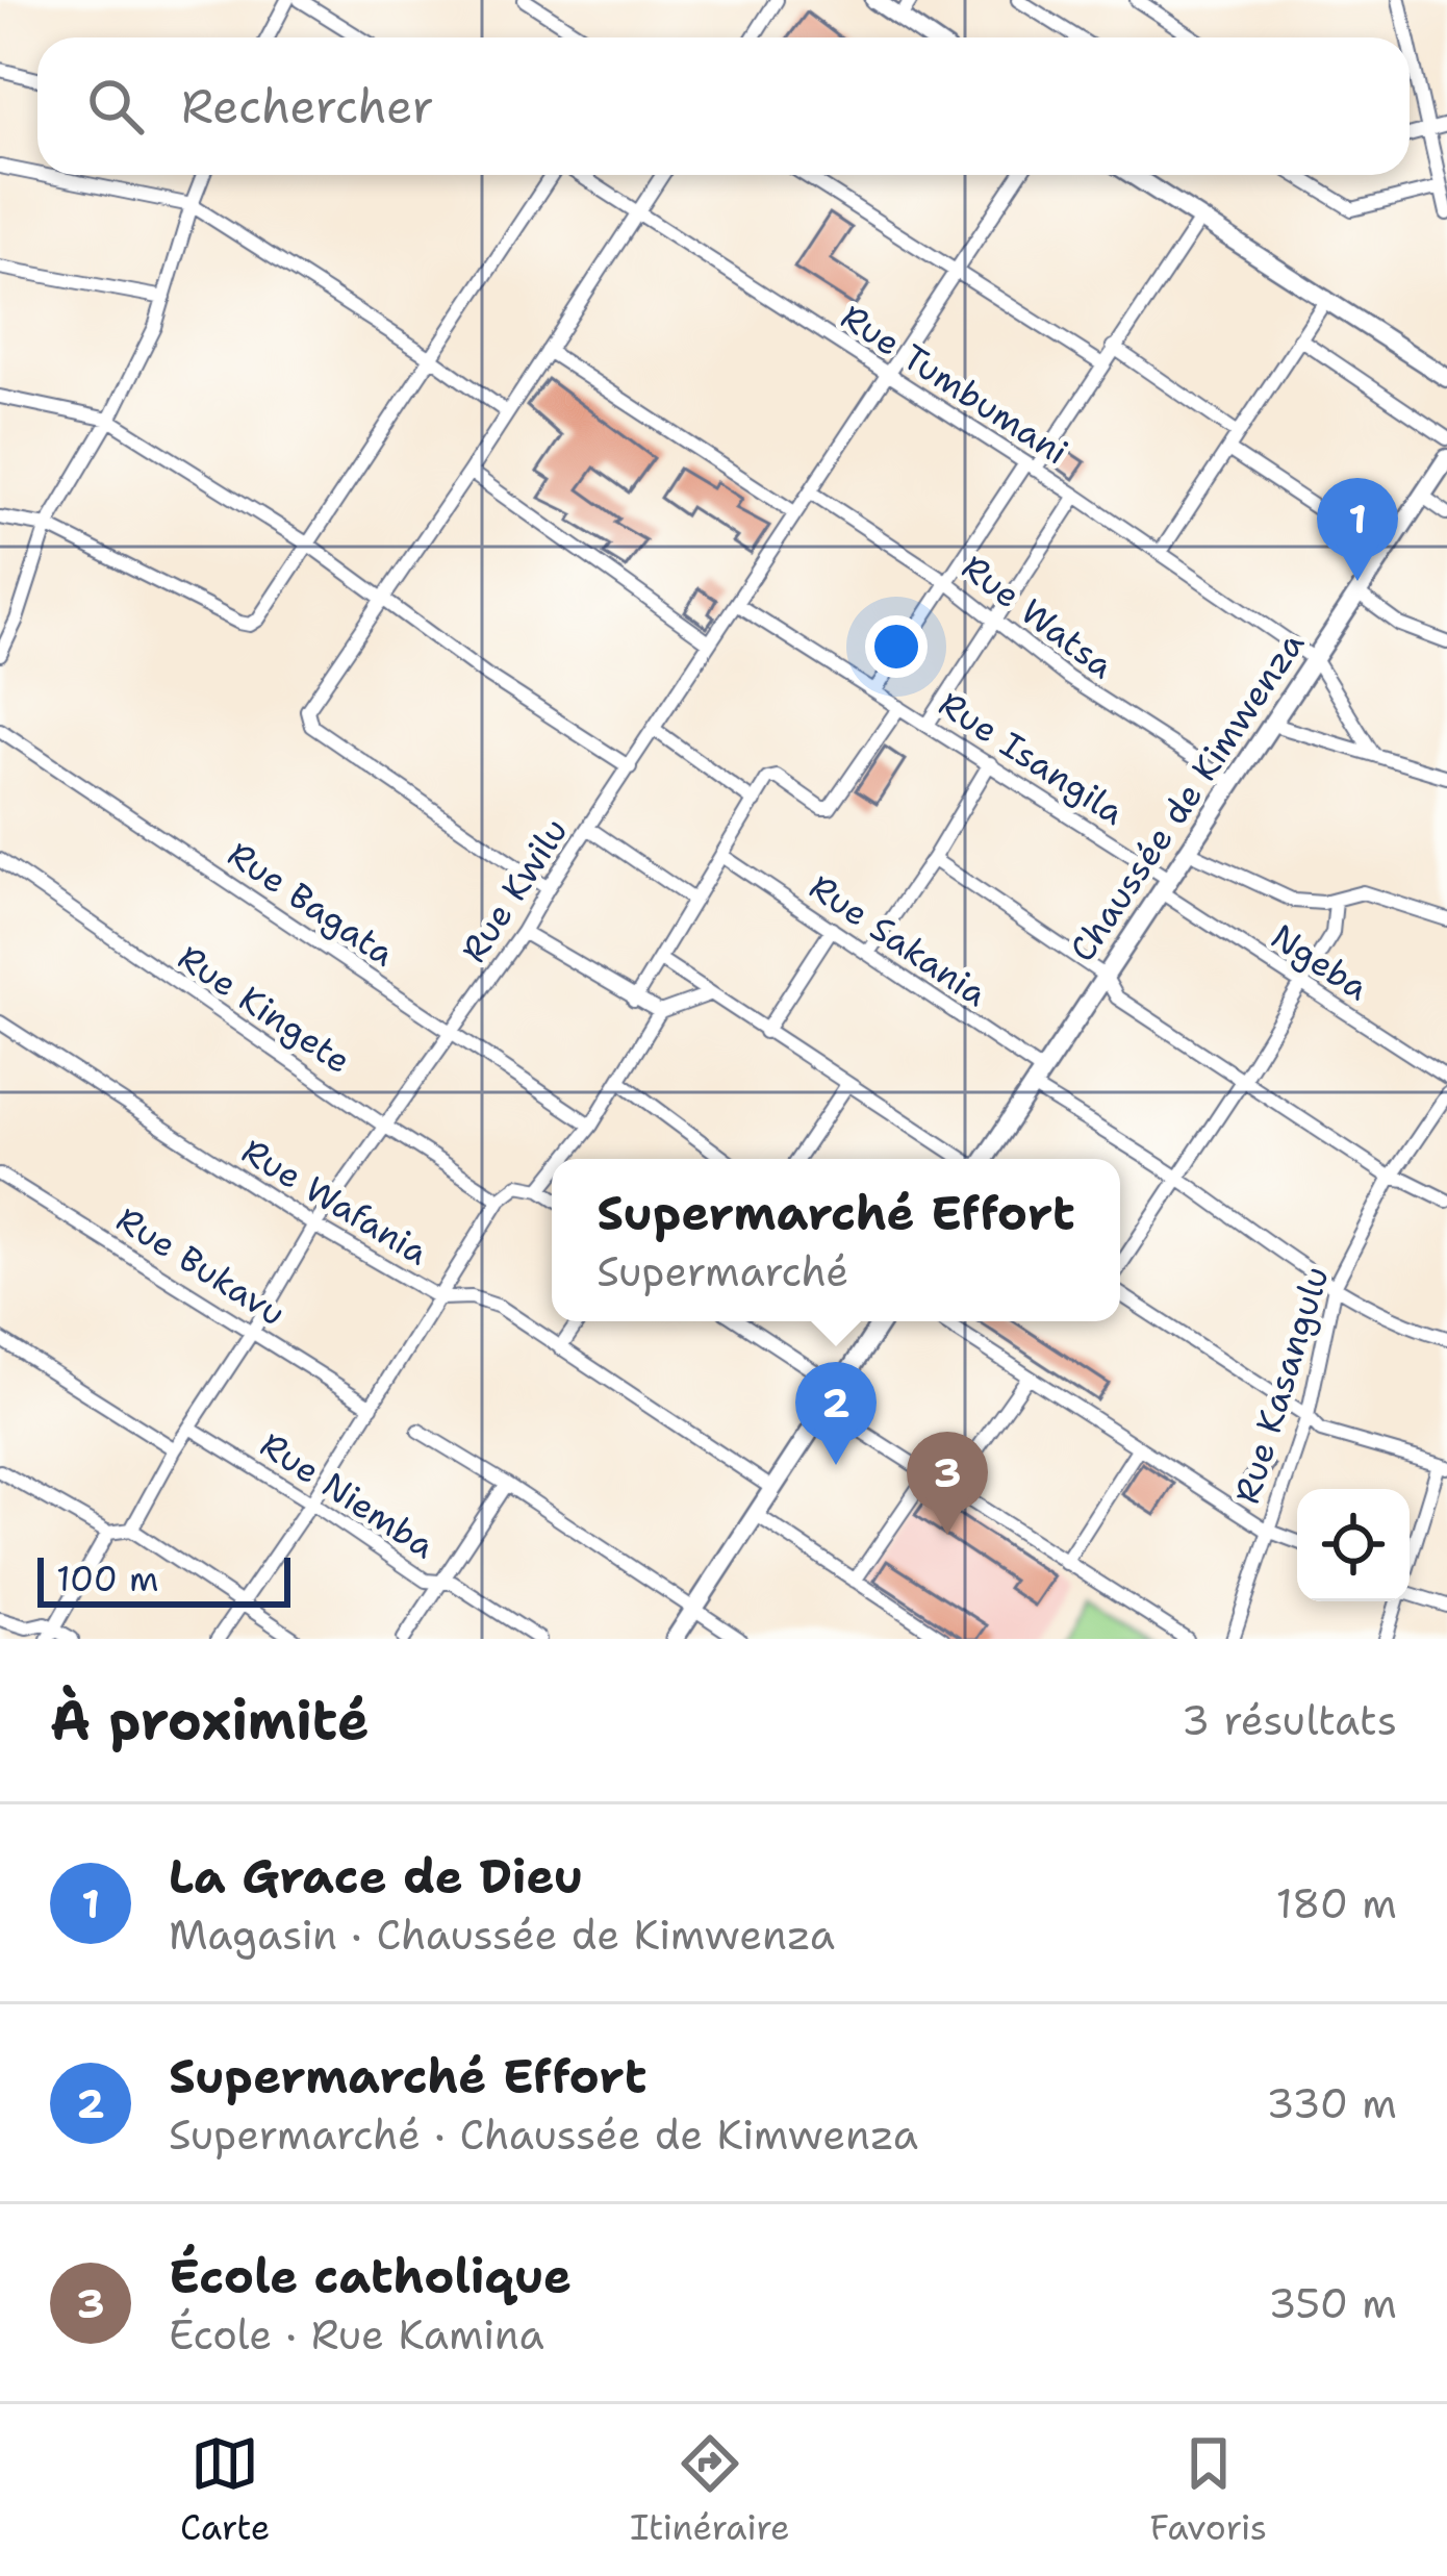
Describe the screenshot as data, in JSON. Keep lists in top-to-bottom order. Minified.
{"streets":{"street":["Rue Tumbumani","Rue Watsa","Rue Isangila","Chaussée de Kimwenza","Rue Kwilu","Rue Bagata","Rue Sakania","Ngeba","Rue Kingete","Rue Wafania","Rue Bukavu","Rue Kasangulu","Rue Niemba"]},"crossings":[["Rue Tumbumani","Chaussée de Kimwenza"],["Rue Tumbumani","Rue Kwilu"],["Rue Watsa","Chaussée de Kimwenza"],["Rue Watsa","Rue Kwilu"],["Rue Isangila","Chaussée de Kimwenza"],["Rue Isangila","Rue Kwilu"],["Rue Isangila","Ngeba"],["Chaussée de Kimwenza","Rue Sakania"],["Chaussée de Kimwenza","Ngeba"],["Rue Kwilu","Rue Bagata"],["Rue Kwilu","Rue Kingete"],["Rue Kwilu","Rue Wafania"],["Rue Kwilu","Rue Bukavu"],["Rue Kwilu","Rue Niemba"],["Rue Sakania","Rue Kasangulu"]],"scale_bar":"100 m","page":{"search":"Rechercher","pins":["1","2","3"],"popup":["Supermarché Effort","Supermarché"],"scale":"100 m","heading":["À proximité","3 résultats"],"list":[{"mark":"1","name":"La Grace de Dieu","note":"Magasin · Chaussée de Kimwenza","value":"180 m"},{"mark":"2","name":"Supermarché Effort","note":"Supermarché · Chaussée de Kimwenza","value":"330 m"},{"mark":"3","name":"École catholique","note":"École · Rue Kamina","value":"350 m"}],"nav":["Carte","Itinéraire","Favoris"]}}
